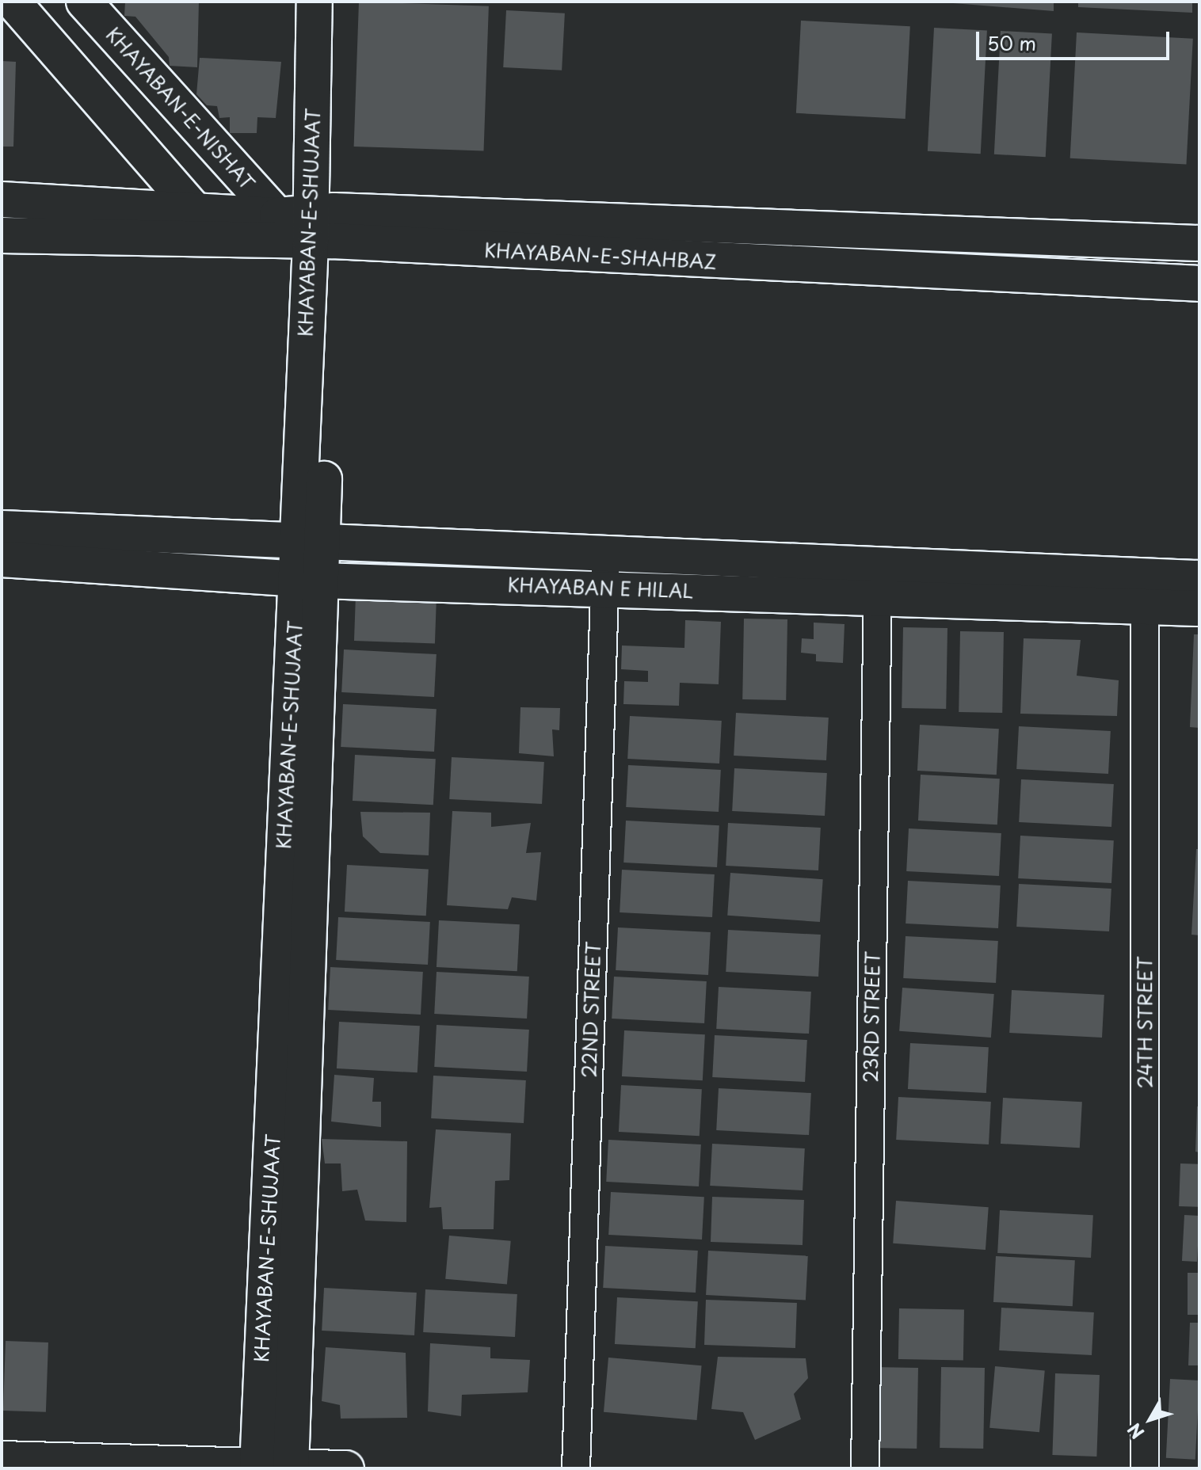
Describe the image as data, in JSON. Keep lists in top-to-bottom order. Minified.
{"streets":{"main road":["KHAYABAN-E-NISHAT","KHAYABAN-E-SHUJAAT","KHAYABAN-E-SHAHBAZ","KHAYABAN E HILAL"],"street":["22ND STREET","23RD STREET","24TH STREET"]},"crossings":[["KHAYABAN-E-NISHAT","KHAYABAN-E-SHUJAAT"],["KHAYABAN-E-NISHAT","KHAYABAN-E-SHAHBAZ"],["KHAYABAN-E-SHUJAAT","KHAYABAN-E-SHAHBAZ"],["KHAYABAN-E-SHUJAAT","KHAYABAN E HILAL"],["KHAYABAN E HILAL","22ND STREET"],["KHAYABAN E HILAL","23RD STREET"],["KHAYABAN E HILAL","24TH STREET"]],"scale_bar":"50 m","north":"bottom left"}
